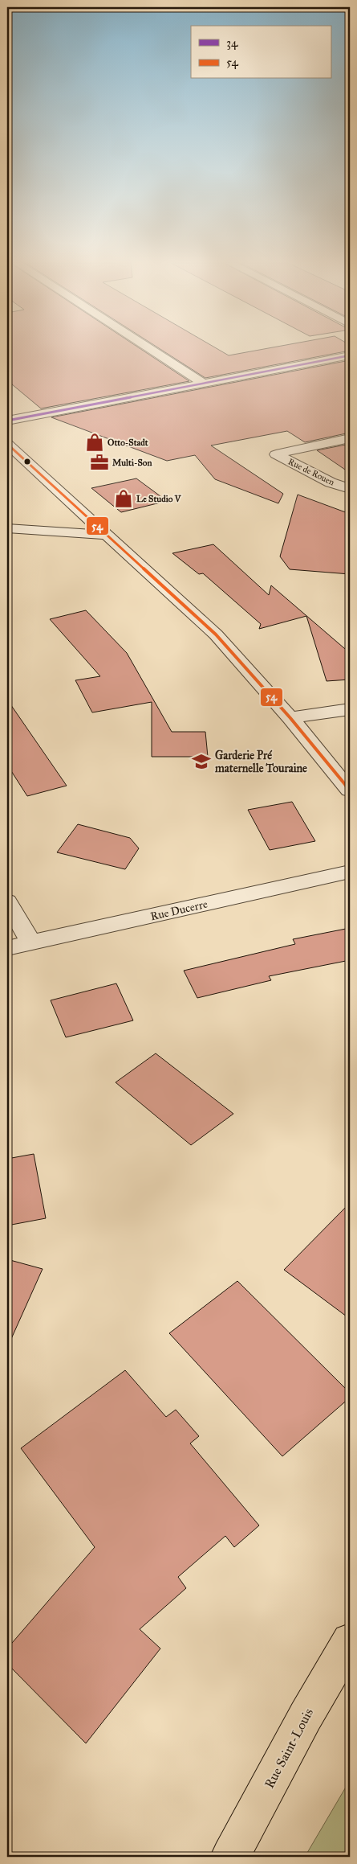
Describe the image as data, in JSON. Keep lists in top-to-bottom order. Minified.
{"streets":{"main road":["Rue Saint-Louis"],"street":["Rue de Rouen","Rue Ducerre"]},"places":{"shop":["Otto-Stadt","Le Studio V"],"office":["Multi-Son"],"school or university":["Garderie Pré maternelle Touraine"]},"lines":["transit line 34","transit line 54"],"legend":["34","54"]}
